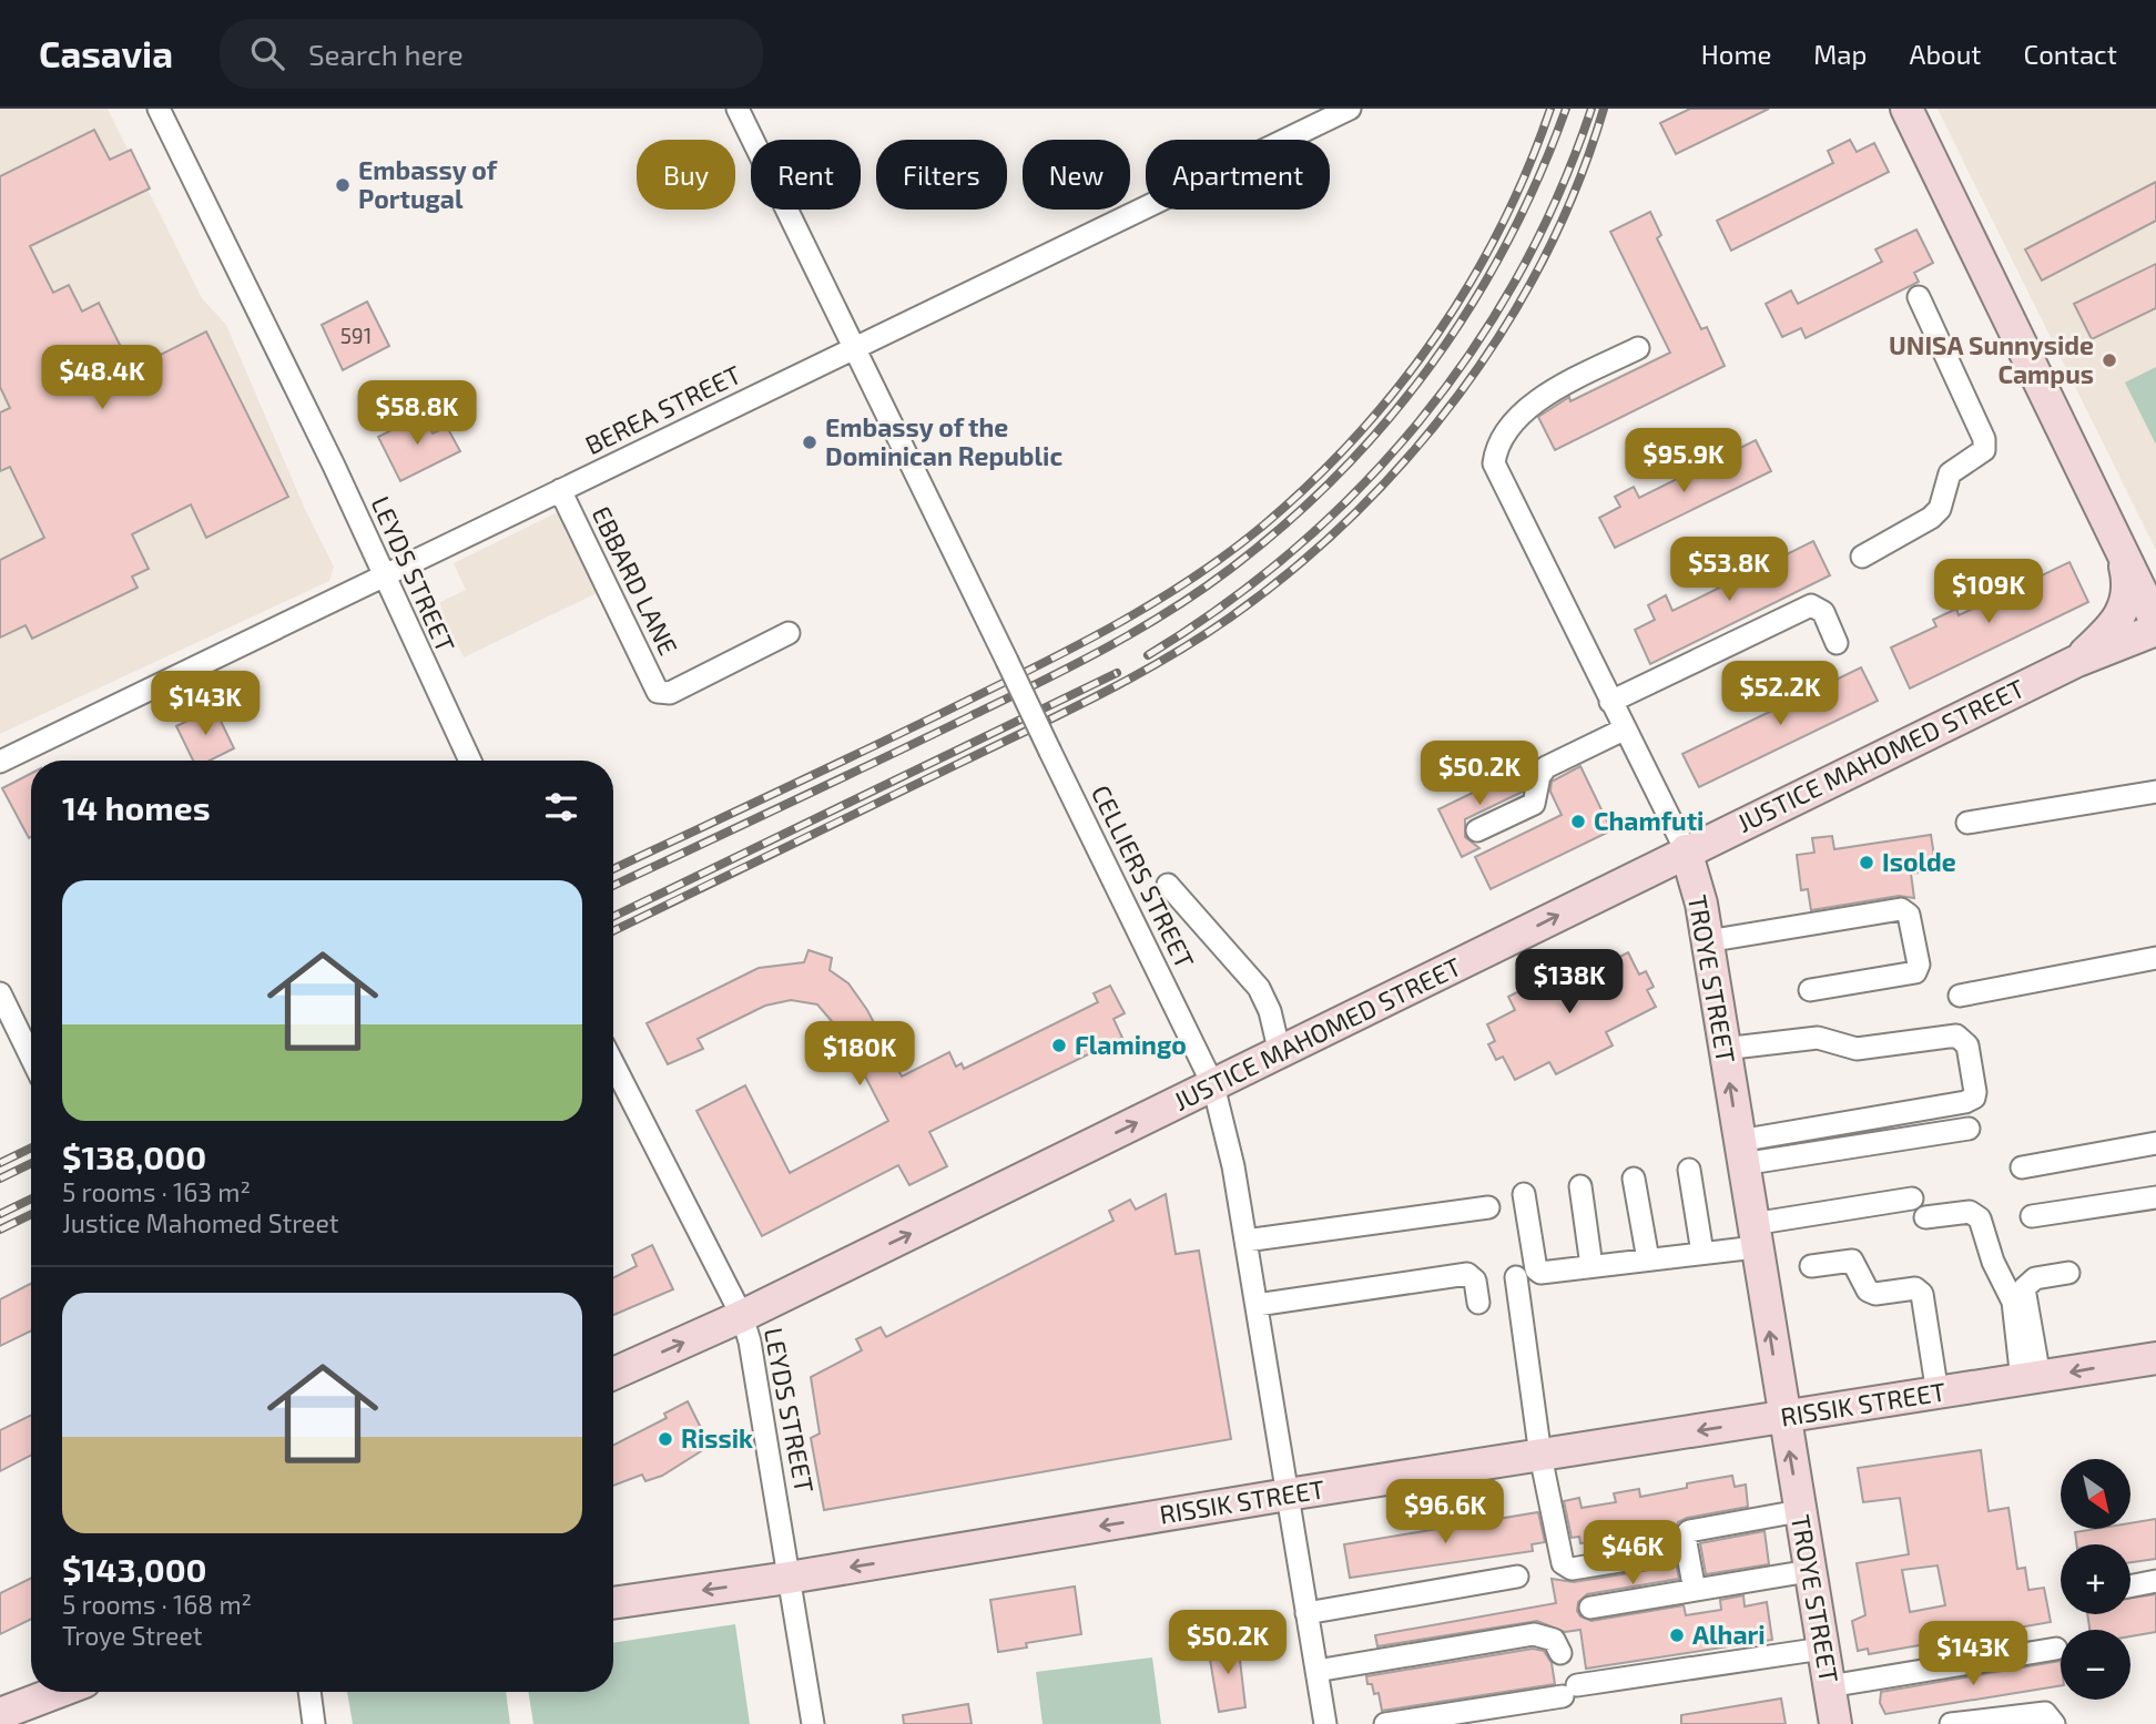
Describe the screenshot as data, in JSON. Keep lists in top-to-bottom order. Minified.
{"streets":{"main road":["JUSTICE MAHOMED STREET","TROYE STREET","RISSIK STREET"],"street":["BEREA STREET","LEYDS STREET","EBBARD LANE","CELLIERS STREET"]},"crossings":[["BEREA STREET","LEYDS STREET"],["BEREA STREET","EBBARD LANE"],["BEREA STREET","CELLIERS STREET"],["LEYDS STREET","JUSTICE MAHOMED STREET"],["LEYDS STREET","RISSIK STREET"],["JUSTICE MAHOMED STREET","CELLIERS STREET"],["JUSTICE MAHOMED STREET","TROYE STREET"],["CELLIERS STREET","RISSIK STREET"],["TROYE STREET","RISSIK STREET"]],"one_way":["JUSTICE MAHOMED STREET","RISSIK STREET"],"places":["Embassy of Portugal","UNISA Sunnyside Campus","Embassy of the Dominican Republic","Chamfuti","Isolde","Flamingo","Rissik","Alhari"],"house_numbers":["591"],"north":"bottom right","page":{"header":"Casavia","search":"Search here","nav":["Home","Map","About","Contact"],"chip":["Buy","Rent","Filters","New","Apartment"],"price":["$48.4K","$58.8K","$95.9K","$53.8K","$109K","$52.2K","$143K","$50.2K","$138K","$180K","$96.6K","$46K","$50.2K","$143K"],"heading":"14 homes","list":[{"name":"$138,000","note":"5 rooms · 163 m² · Justice Mahomed Street"},{"name":"$143,000","note":"5 rooms · 168 m² · Troye Street"}],"map_buttons":["+","−"]}}
